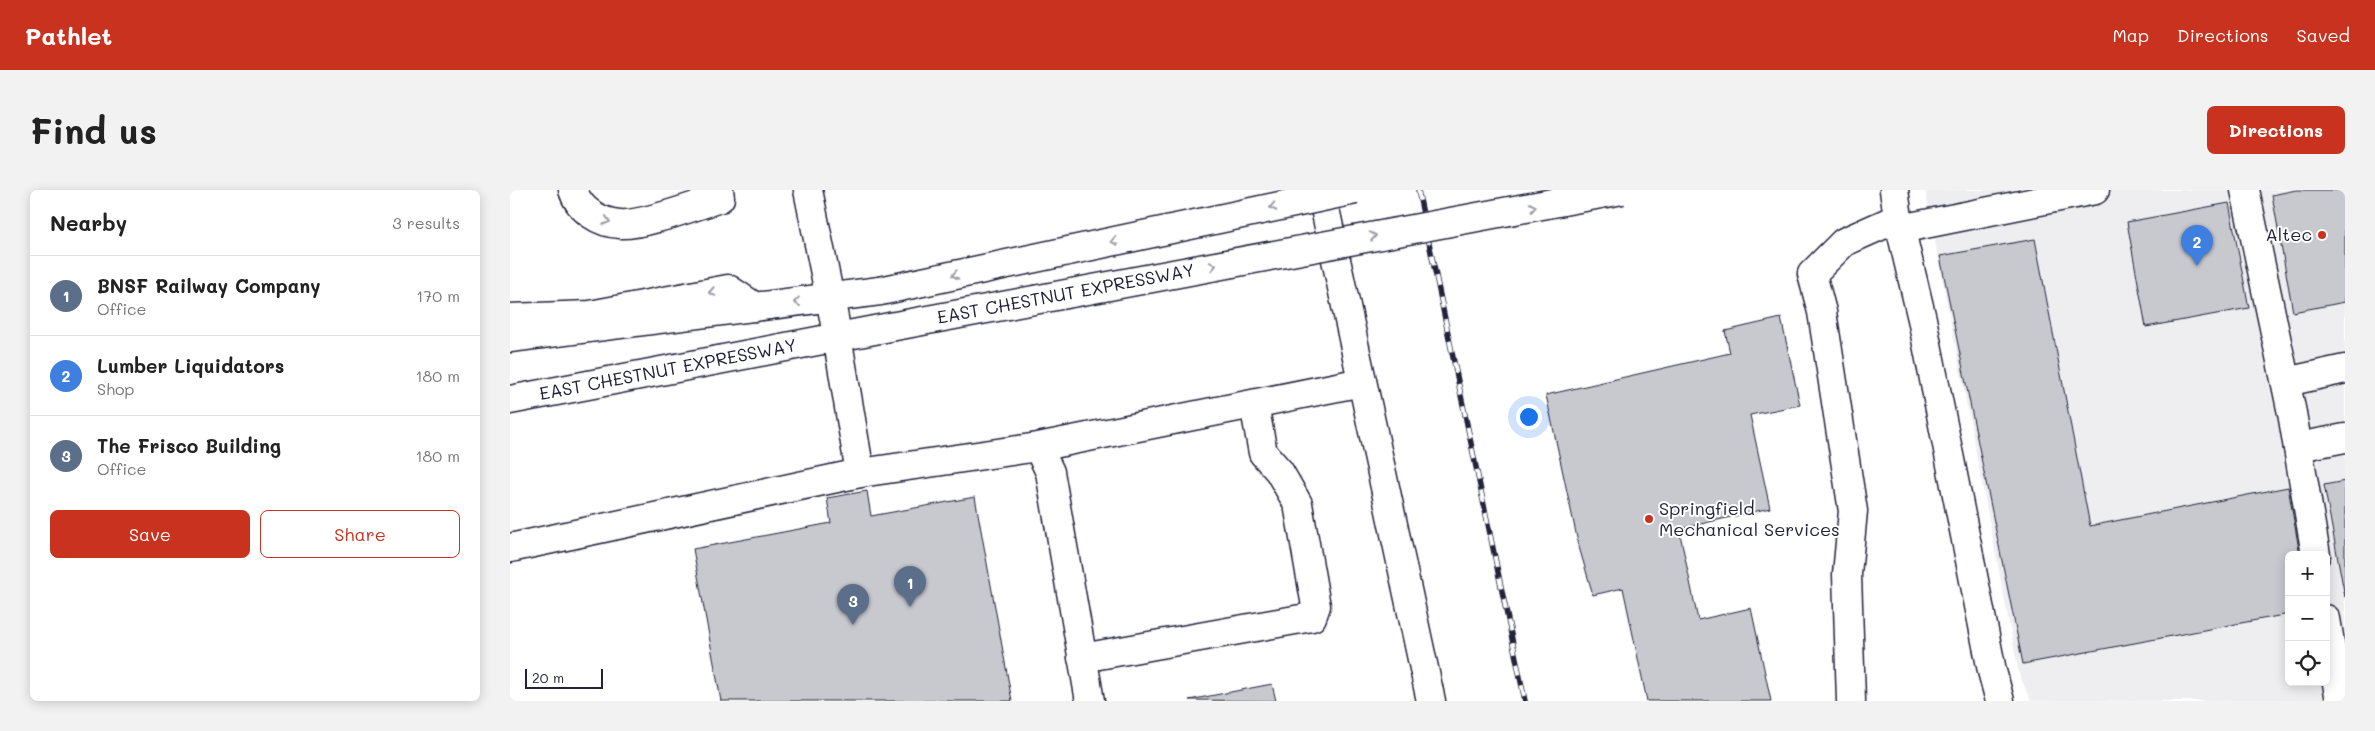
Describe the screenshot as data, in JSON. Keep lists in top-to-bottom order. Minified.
{"streets":{"main road":["EAST CHESTNUT EXPRESSWAY"]},"places":["Altec","Springfield Mechanical Services"],"scale_bar":"20 m","page":{"header":"Pathlet","nav":["Map","Directions","Saved"],"buttons":["Directions",["Save","Share"]],"title":"Find us","heading":["Nearby","3 results"],"pins":["2","1","3"],"list":[{"mark":"1","name":"BNSF Railway Company","note":"Office","value":"170 m"},{"mark":"2","name":"Lumber Liquidators","note":"Shop","value":"180 m"},{"mark":"3","name":"The Frisco Building","note":"Office","value":"180 m"}],"map_buttons":["+","−"],"scale":"20 m"}}
